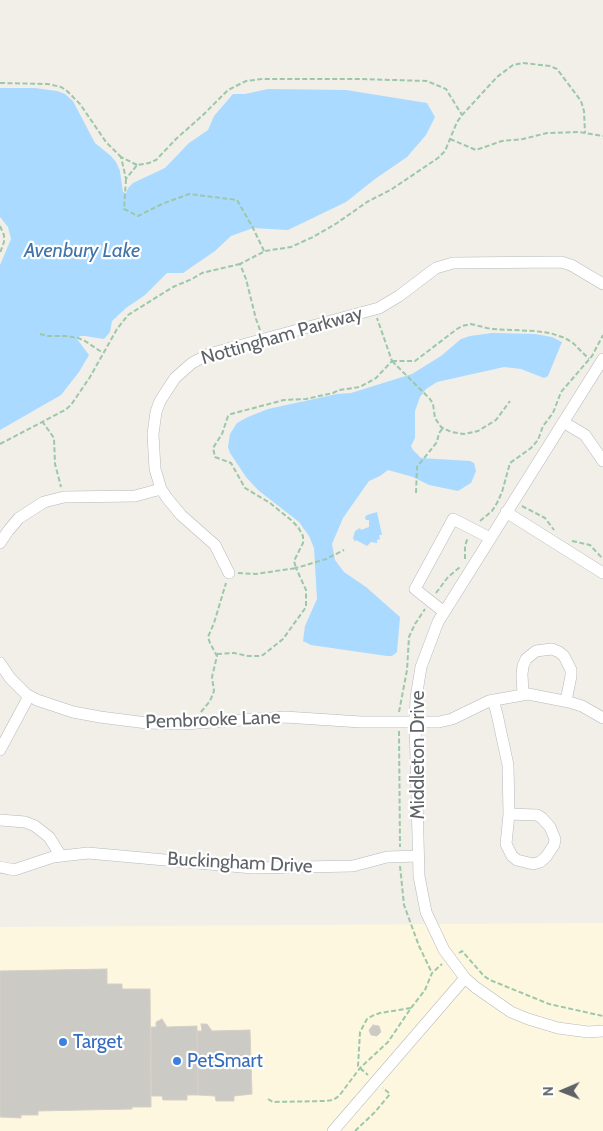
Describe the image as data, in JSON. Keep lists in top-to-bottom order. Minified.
{"streets":{"street":["Nottingham Parkway","Pembrooke Lane","Middleton Drive","Buckingham Drive"]},"crossings":[["Pembrooke Lane","Middleton Drive"],["Middleton Drive","Buckingham Drive"]],"water":["Avenbury Lake"],"places":["Target","PetSmart"],"north":"left"}
